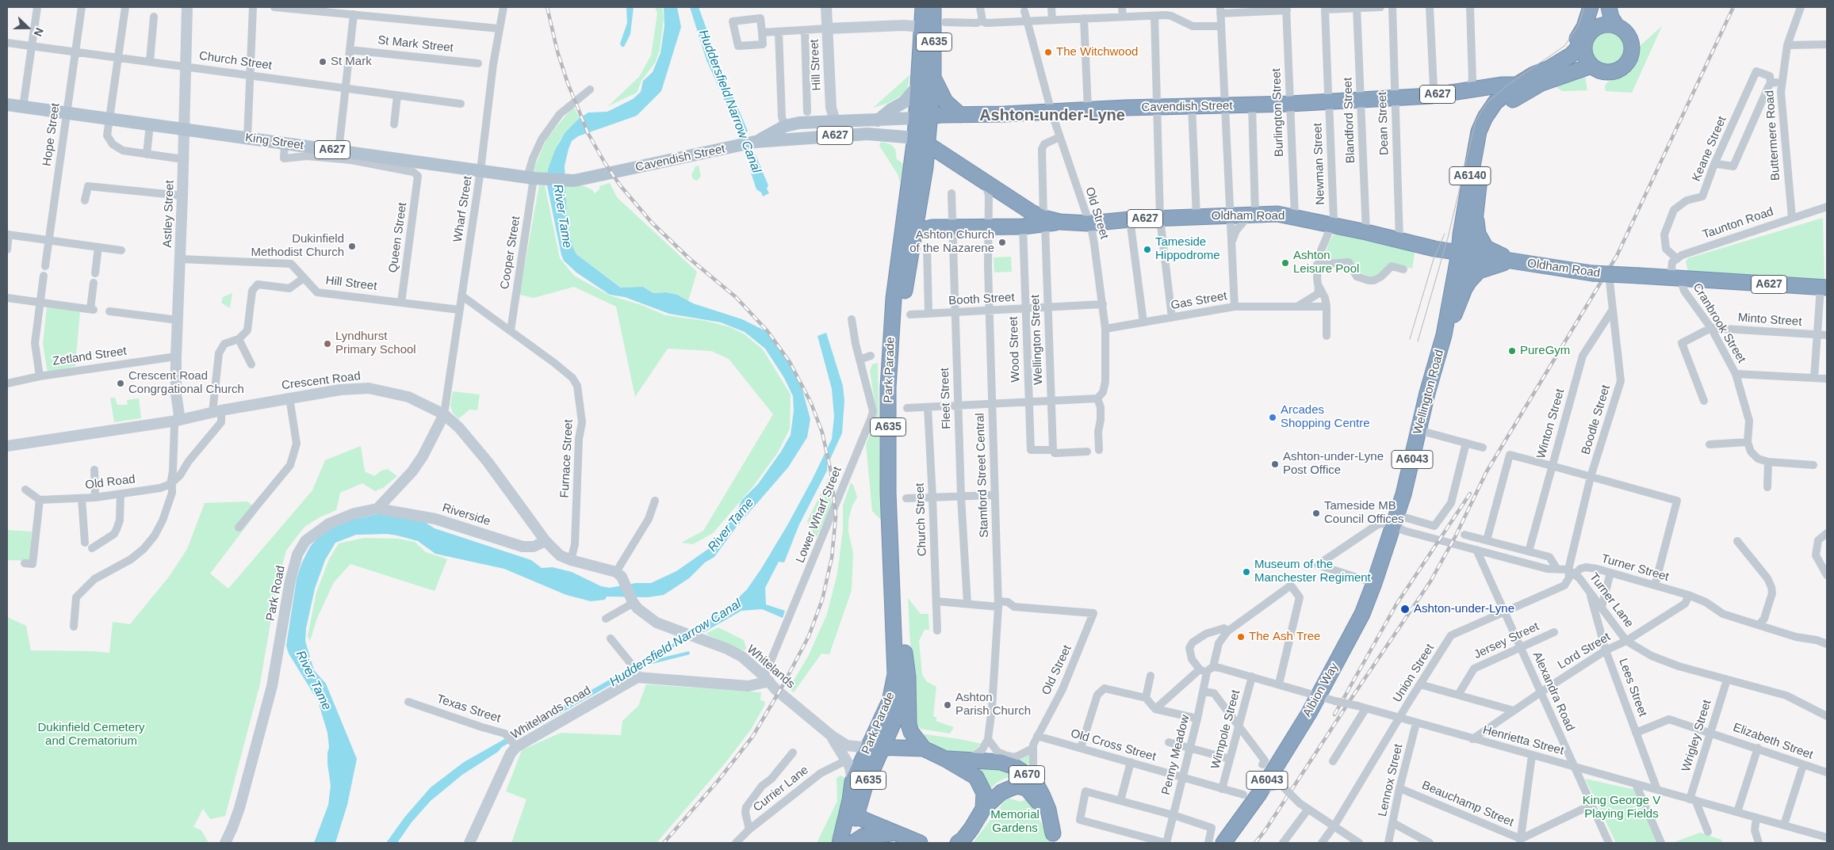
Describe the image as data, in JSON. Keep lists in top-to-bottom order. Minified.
{"streets":{"highway":["A635","A627","Cavendish Street","A6140","Oldham Road","Park Parade","Wellington Road","A6043","Albion Way","A670"],"main road":["Hill Street","King Street","Astley Street","Crescent Road","Riverside","Park Road","Whitelands","Whitelands Road"],"street":["St Mark Street","Church Street","Burlington Street","Blandford Street","Dean Street","Hope Street","Buttermere Road","Keane Street","Newman Street","Wharf Street","Old Street","Taunton Road","Queen Street","Cooper Street","Booth Street","Gas Street","Minto Street","Cranbrook Street","Wellington Street","Wood Street","Zetland Street","Fleet Street","Boodle Street","Winton Street","Furnace Street","Stamford Street Central","Old Road","Lower Wharf Street","Turner Street","Turner Lane","Jersey Street","Lord Street","Union Street","Lees Street","Alexandra Road","Texas Street","Wimpole Street","Wrigley Street","Henrietta Street","Elizabeth Street","Old Cross Street","Penny Meadow","Lennox Street","Currier Lane","Beauchamp Street"]},"crossings":[["Church Street","Hope Street"],["Church Street","Astley Street"],["Hill Street","Cavendish Street"],["Hill Street","Wharf Street"],["Hill Street","Astley Street"],["Hill Street","Queen Street"],["A627","Oldham Road"],["A627","Wellington Street"],["A627","Wood Street"],["A627","Park Parade"],["A627","Wellington Road"],["A627","Fleet Street"],["A627","Stamford Street Central"],["Cavendish Street","Burlington Street"],["Cavendish Street","Blandford Street"],["Cavendish Street","Dean Street"],["Cavendish Street","King Street"],["Cavendish Street","Newman Street"],["Cavendish Street","A6140"],["Cavendish Street","Old Street"],["Cavendish Street","Cooper Street"],["Cavendish Street","Park Parade"],["Burlington Street","Oldham Road"],["Blandford Street","Newman Street"],["Blandford Street","Oldham Road"],["Dean Street","Oldham Road"],["Hope Street","King Street"],["Buttermere Road","Taunton Road"],["King Street","Wharf Street"],["King Street","Astley Street"],["King Street","Queen Street"],["King Street","Cooper Street"],["Keane Street","Taunton Road"],["Newman Street","Oldham Road"],["A6140","Wellington Road"],["Wharf Street","Crescent Road"],["Wharf Street","Furnace Street"],["Old Street","Oldham Road"],["Old Street","Booth Street"],["Old Street","Gas Street"],["Old Street","Wellington Street"],["Old Street","Stamford Street Central"],["Old Street","Old Cross Street"],["Astley Street","Zetland Street"],["Astley Street","Crescent Road"],["Oldham Road","Cranbrook Street"],["Oldham Road","Wellington Street"],["Oldham Road","Wellington Road"],["Oldham Road","Boodle Street"],["Cooper Street","Furnace Street"],["Booth Street","Wellington Street"],["Booth Street","Wood Street"],["Booth Street","Fleet Street"],["Booth Street","Stamford Street Central"],["Minto Street","Cranbrook Street"],["Wellington Street","Wood Street"],["Park Parade","Whitelands"],["Park Parade","A670"],["Crescent Road","Furnace Street"],["Crescent Road","Riverside"],["Crescent Road","Whitelands"],["Wellington Road","Albion Way"],["Boodle Street","Winton Street"],["Boodle Street","Turner Street"],["Boodle Street","Turner Lane"],["Boodle Street","Union Street"],["Stamford Street Central","A670"],["Riverside","Park Road"],["Lower Wharf Street","Whitelands"],["Turner Street","Turner Lane"],["Turner Street","Lord Street"],["Turner Street","Union Street"],["Turner Lane","Lord Street"],["Turner Lane","Union Street"],["Turner Lane","Lees Street"],["Turner Lane","Wrigley Street"],["Jersey Street","Alexandra Road"],["Lord Street","Lees Street"],["Lord Street","Alexandra Road"],["Lord Street","Henrietta Street"],["Whitelands","A670"],["Whitelands","Currier Lane"],["Union Street","Alexandra Road"],["Union Street","Henrietta Street"],["Lees Street","Henrietta Street"],["Lees Street","Elizabeth Street"],["Albion Way","Henrietta Street"],["Alexandra Road","Henrietta Street"],["Alexandra Road","Beauchamp Street"],["Texas Street","Whitelands Road"],["Wimpole Street","Henrietta Street"],["Wimpole Street","Old Cross Street"],["Wrigley Street","Henrietta Street"],["Wrigley Street","Elizabeth Street"],["Henrietta Street","Penny Meadow"],["Henrietta Street","Lennox Street"],["Old Cross Street","Penny Meadow"],["Lennox Street","Beauchamp Street"]],"districts":["Ashton-under-Lyne"],"water":["Huddersfield Narrow Canal","River Tame"],"parks":["Dukinfield Cemetery and Crematorium","King George V Playing Fields","Memorial Gardens"],"places":["The Witchwood","St Mark","Ashton Church of the Nazarene","Dukinfield Methodist Church","Tameside Hippodrome","Ashton Leisure Pool","Lyndhurst Primary School","PureGym","Crescent Road Congrgational Church","Arcades Shopping Centre","Ashton-under-Lyne Post Office","Tameside MB Council Offices","Museum of the Manchester Regiment","Ashton-under-Lyne","The Ash Tree","Ashton Parish Church"],"north":"right"}
